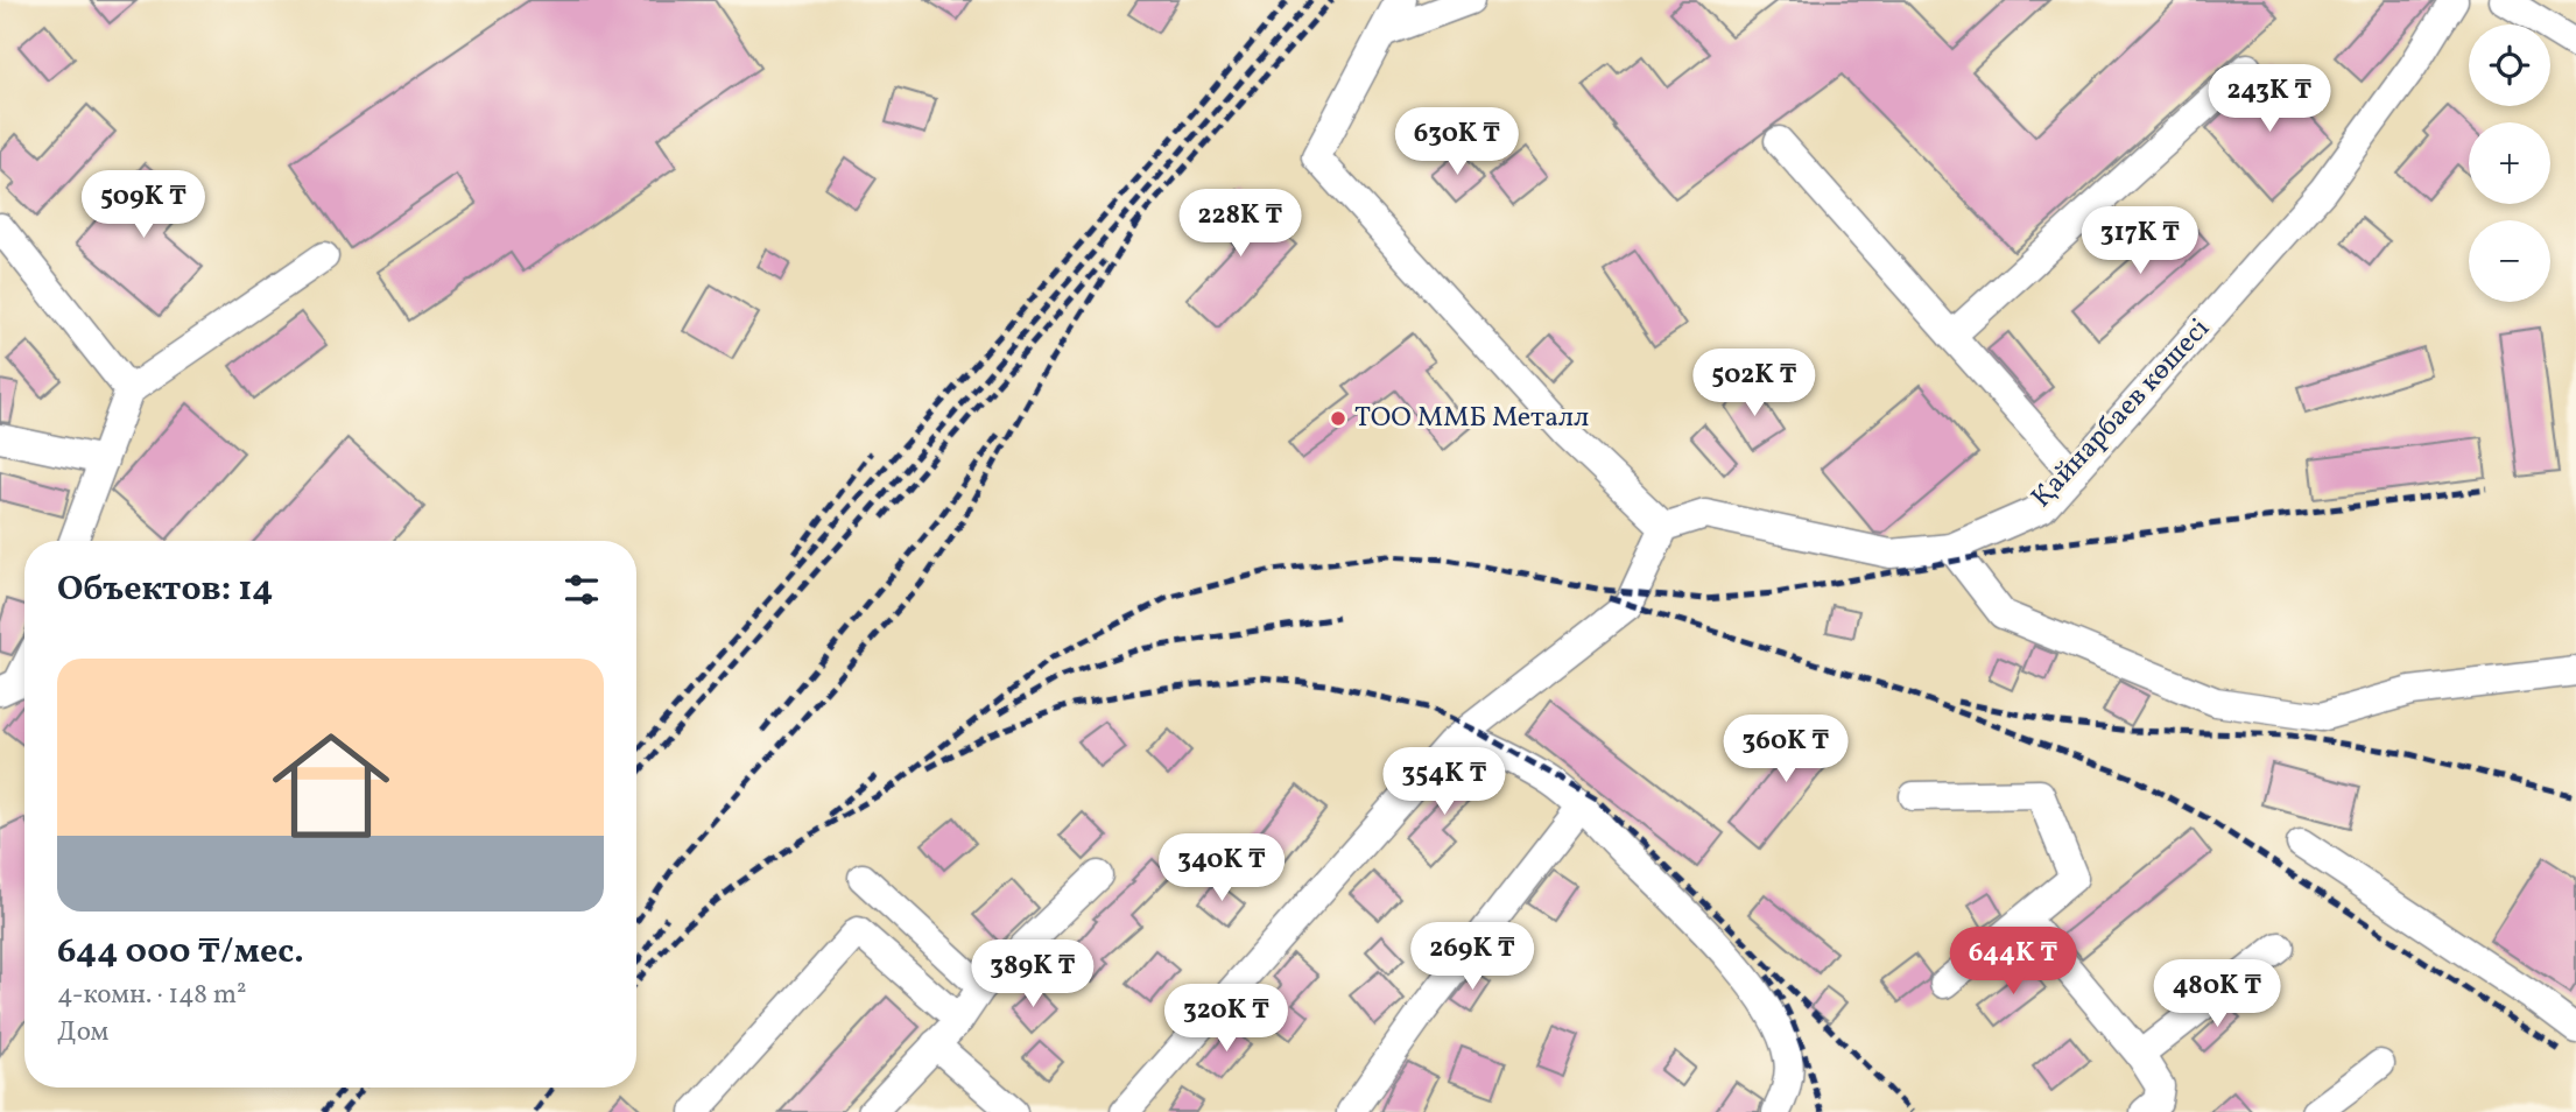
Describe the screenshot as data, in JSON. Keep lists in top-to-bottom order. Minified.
{"streets":{"street":["Қайнарбаев көшесі"]},"places":["ТОО ММБ Металл"],"page":{"map_buttons":["+","−"],"price":["243K ₸","630K ₸","509K ₸","228K ₸","317K ₸","502K ₸","360K ₸","354K ₸","340K ₸","269K ₸","644K ₸","389K ₸","480K ₸","320K ₸"],"heading":"Объектов: 14","list":[{"name":"644 000 ₸/мес.","note":"4-комн. · 148 m² · Дом"}]}}
